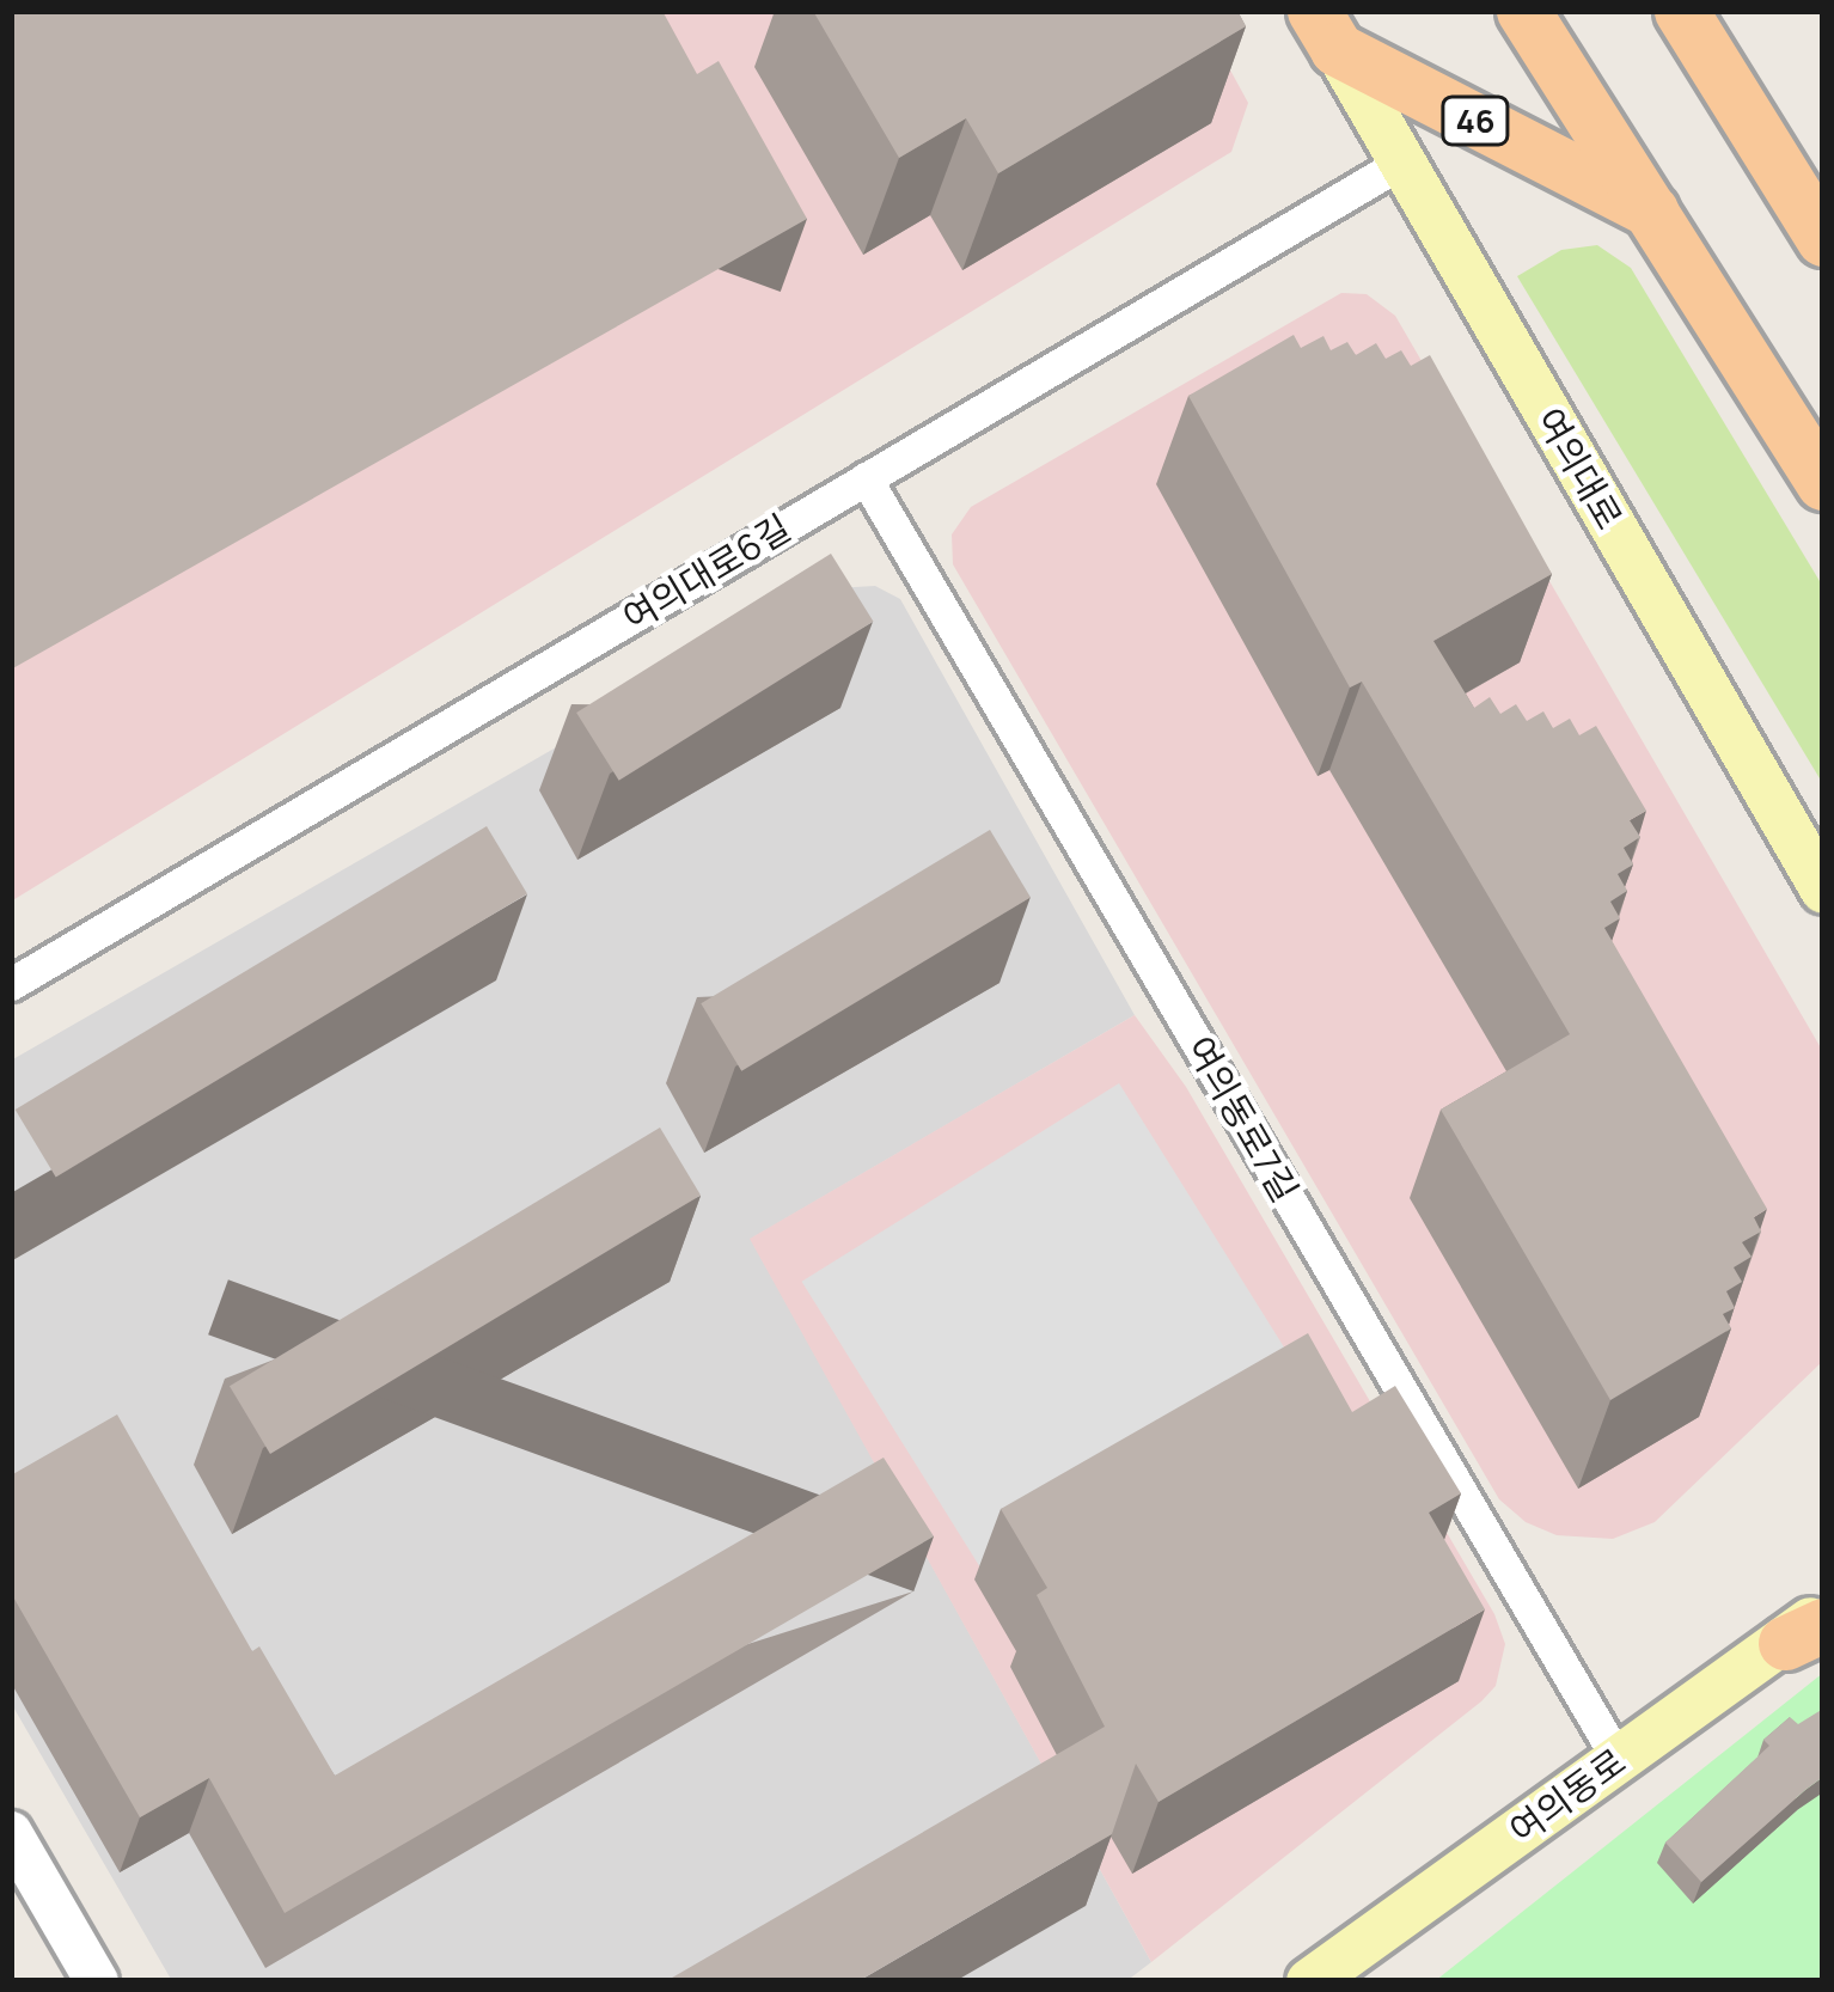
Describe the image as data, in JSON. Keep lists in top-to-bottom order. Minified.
{"streets":{"main road":["46","여의대로","여의동로"],"street":["여의대로6길","여의동로7길"]},"crossings":[["여의대로","여의대로6길"],["여의대로6길","여의동로7길"],["여의동로7길","여의동로"]]}
